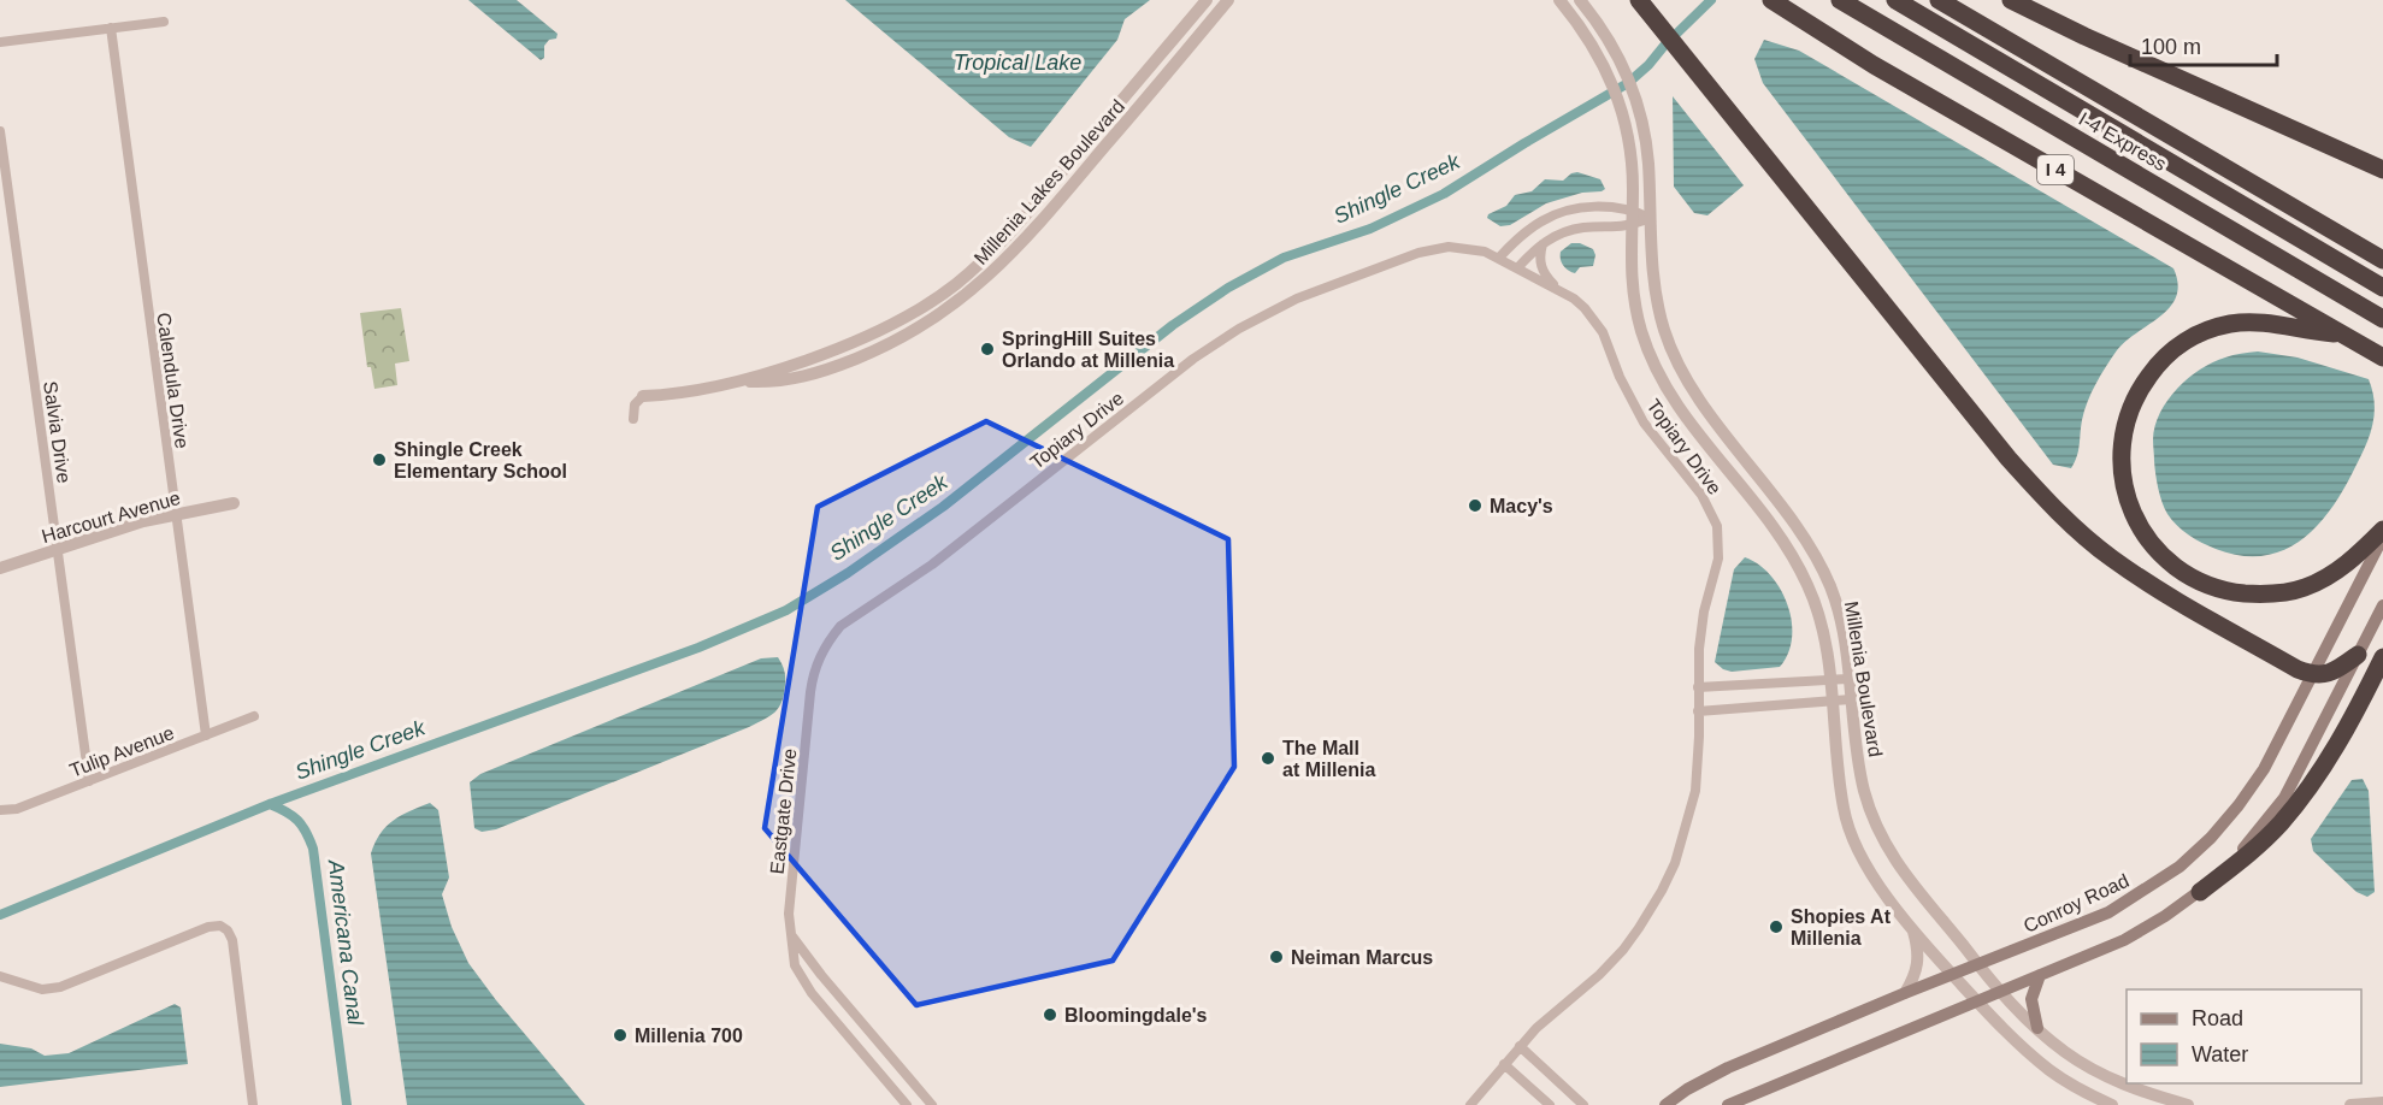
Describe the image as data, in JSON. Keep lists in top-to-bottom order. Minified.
{"streets":{"highway":["I-4 Express","I 4"],"main road":["Conroy Road"],"street":["Millenia Lakes Boulevard","Calendula Drive","Topiary Drive","Salvia Drive","Harcourt Avenue","Millenia Boulevard","Tulip Avenue","Eastgate Drive"]},"crossings":[["Calendula Drive","Harcourt Avenue"],["Calendula Drive","Tulip Avenue"],["Topiary Drive","Eastgate Drive"],["Salvia Drive","Harcourt Avenue"],["Salvia Drive","Tulip Avenue"],["Millenia Boulevard","Conroy Road"]],"water":["Tropical Lake","Shingle Creek","Americana Canal"],"places":["SpringHill Suites Orlando at Millenia","Shingle Creek Elementary School","Macy's","The Mall at Millenia","Shopies At Millenia","Neiman Marcus","Bloomingdale's","Millenia 700"],"legend":["Road","Water"],"scale_bar":"100 m"}
